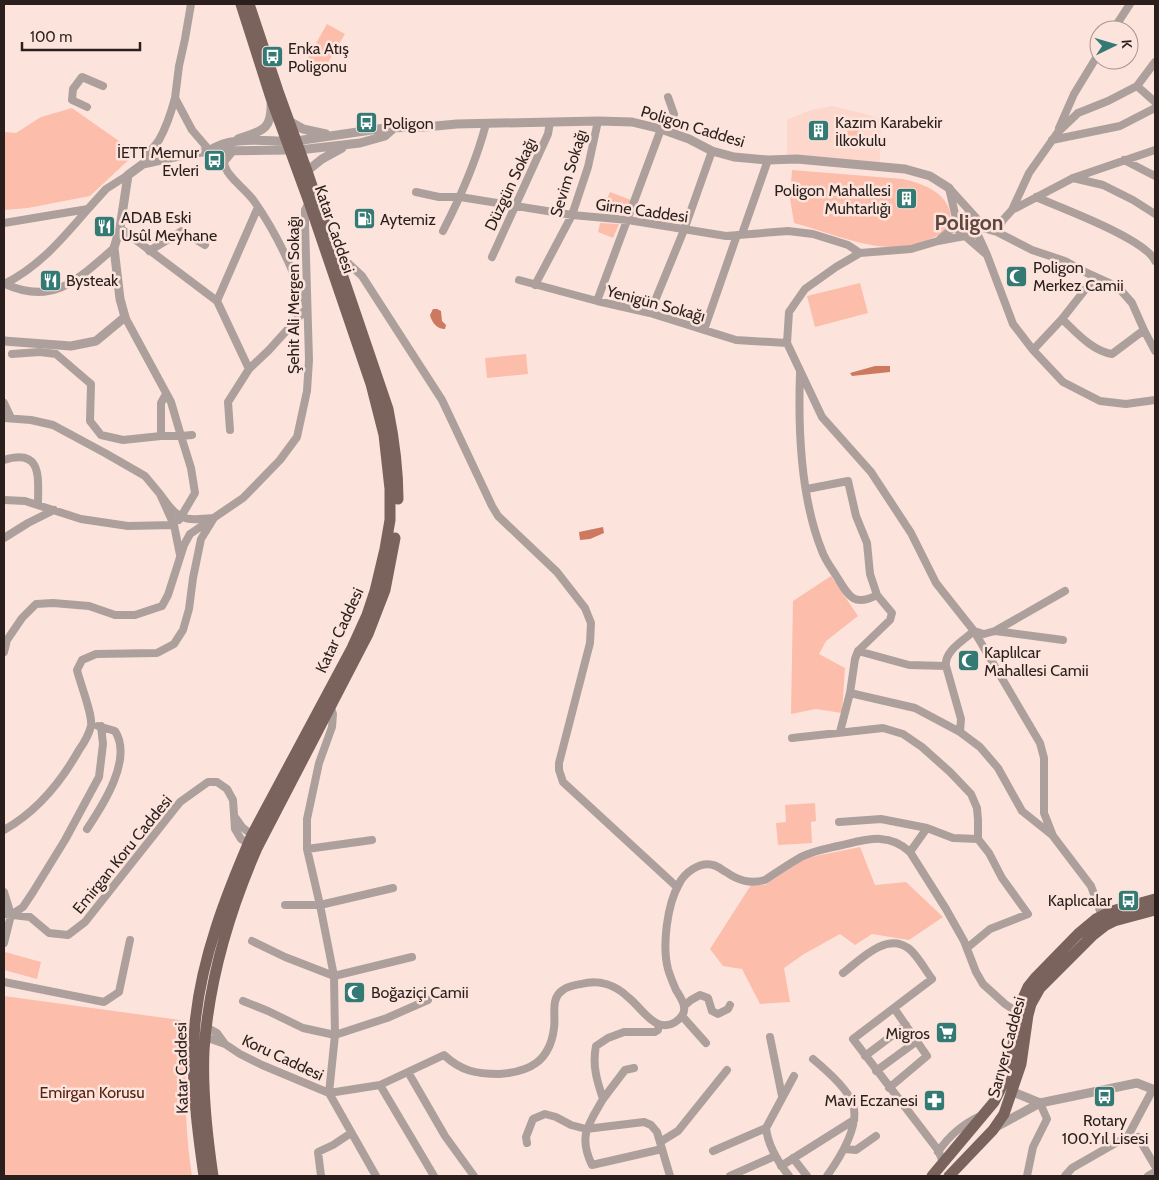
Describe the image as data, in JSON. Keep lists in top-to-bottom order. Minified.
{"streets":{"main road":["Katar Caddesi","Sarıyer Caddesi"],"street":["Poligon Caddesi","Sevim Sokağı","Düzgün Sokağı","Girne Caddesi","Şehit Ali Mergen Sokağı","Yenigün Sokağı","Emirgan Koru Caddesi","Koru Caddesi"]},"crossings":[["Poligon Caddesi","Sevim Sokağı"],["Poligon Caddesi","Düzgün Sokağı"],["Poligon Caddesi","Katar Caddesi"],["Sevim Sokağı","Girne Caddesi"],["Sevim Sokağı","Yenigün Sokağı"],["Düzgün Sokağı","Girne Caddesi"],["Katar Caddesi","Şehit Ali Mergen Sokağı"],["Katar Caddesi","Emirgan Koru Caddesi"],["Katar Caddesi","Koru Caddesi"]],"districts":["Poligon"],"parks":["Emirgan Korusu"],"places":{"bus stop":["Enka Atış Poligonu","Poligon","İETT Memur Evleri","Kaplıcalar","Rotary 100.Yıl Lisesi"],"building":["Kazım Karabekir İlkokulu","Poligon Mahallesi Muhtarlığı"],"fuel station":["Aytemiz"],"restaurant":["ADAB Eski Usûl Meyhane","Bysteak"],"mosque":["Poligon Merkez Camii","Kaplılcar Mahallesi Camii","Boğaziçi Camii"],"supermarket":["Migros"],"pharmacy":["Mavi Eczanesi"]},"scale_bar":"100 m","north":"right"}
